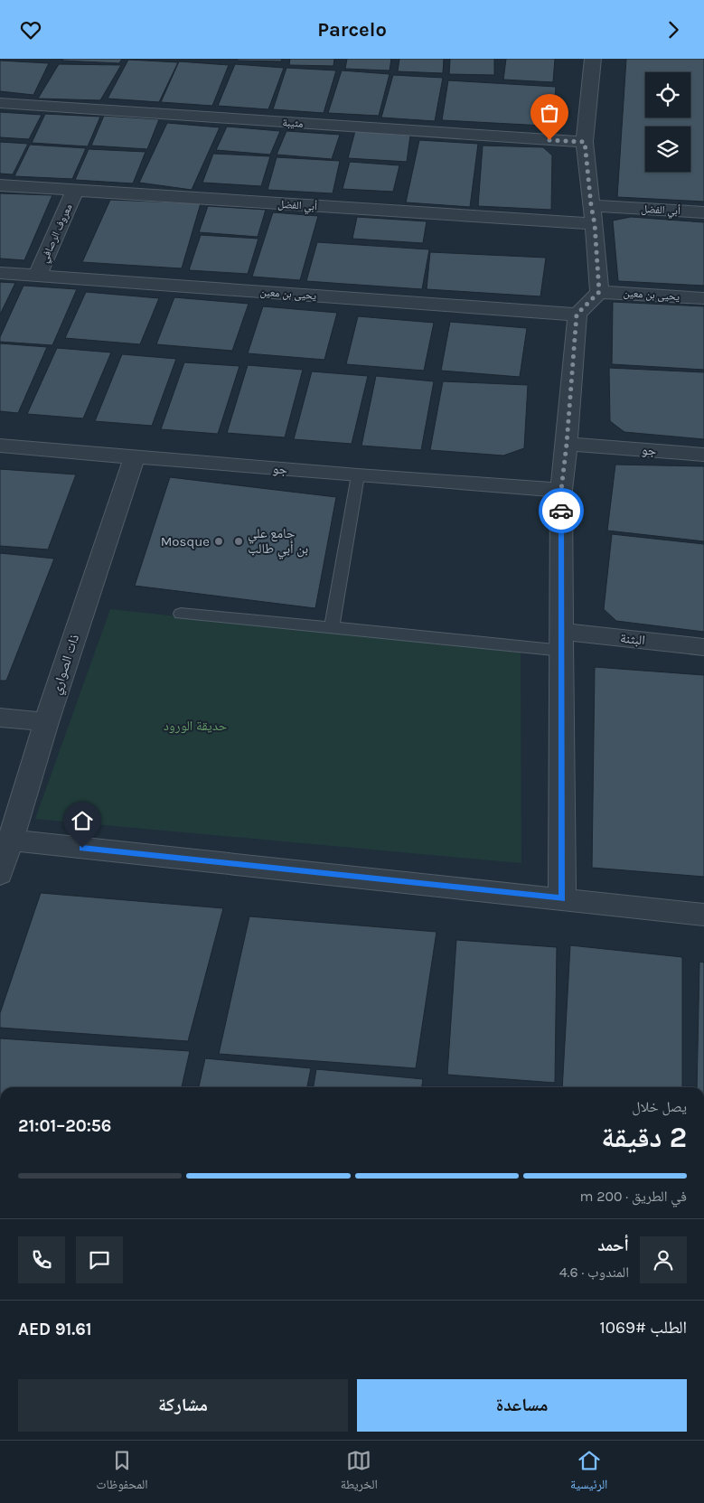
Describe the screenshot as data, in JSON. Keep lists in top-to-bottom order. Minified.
{"streets":{"street":["مثيبة","أبي الفضل","معروف الرصافي","يحيى بن معين","جو","البثنة","ذات الصواري"]},"crossings":[["أبي الفضل","معروف الرصافي"],["معروف الرصافي","يحيى بن معين"],["جو","ذات الصواري"]],"parks":["حديقة الورود"],"places":["Mosque","جامع علي بن أبي طالب"],"page":{"header":"Parcelo","heading":["2 دقيقة","يصل خلال","20:56–21:01"],"panel":["أحمد","المندوب · 4.6","الطلب #1069","AED 91.61"],"bar":"في الطريق · 200 m","buttons":["مساعدة","مشاركة"],"tabs":["الرئيسية","الخريطة","المحفوظات"]}}
